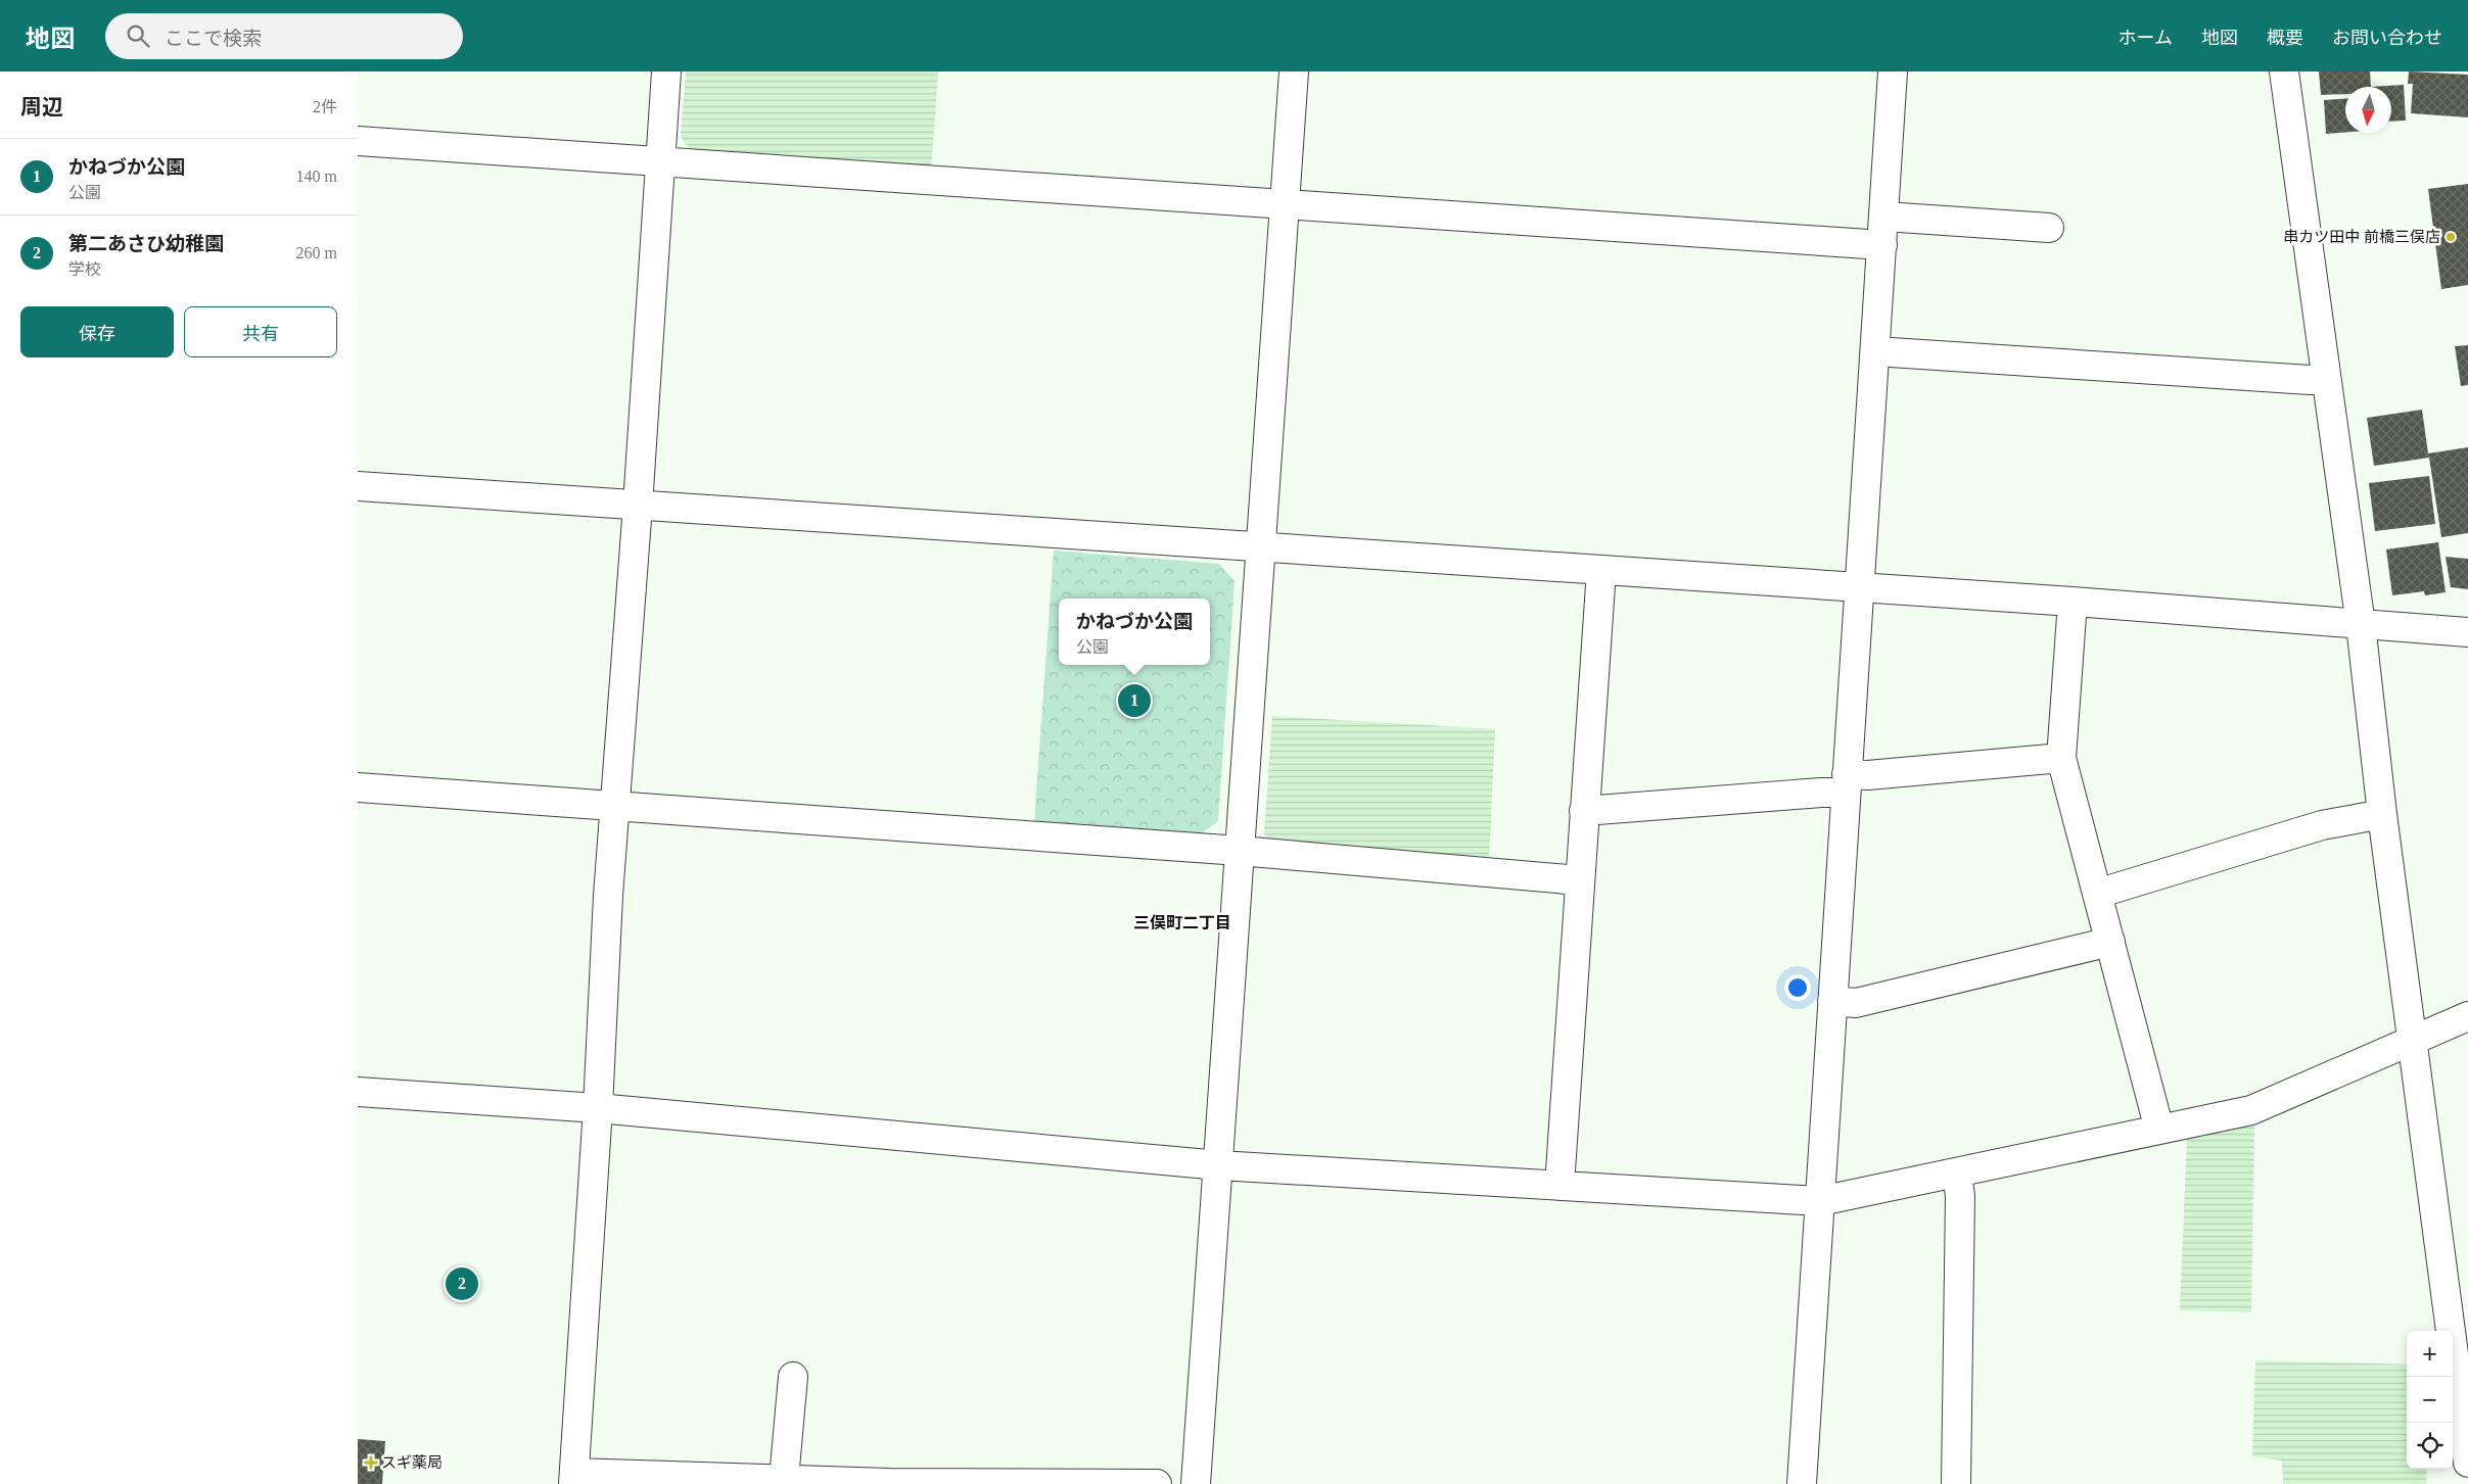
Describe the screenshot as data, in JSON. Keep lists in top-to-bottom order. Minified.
{"districts":["三俣町二丁目"],"places":{"other":["串カツ田中 前橋三俣店"],"health":["スギ薬局"]},"north":"bottom","page":{"header":"地図","search":"ここで検索","nav":["ホーム","地図","概要","お問い合わせ"],"heading":["周辺","2件"],"list":[{"mark":"1","name":"かねづか公園","note":"公園","value":"140 m"},{"mark":"2","name":"第二あさひ幼稚園","note":"学校","value":"260 m"}],"buttons":["保存","共有"],"popup":["かねづか公園","公園"],"pins":["1","2"],"map_buttons":["+","−"]}}
